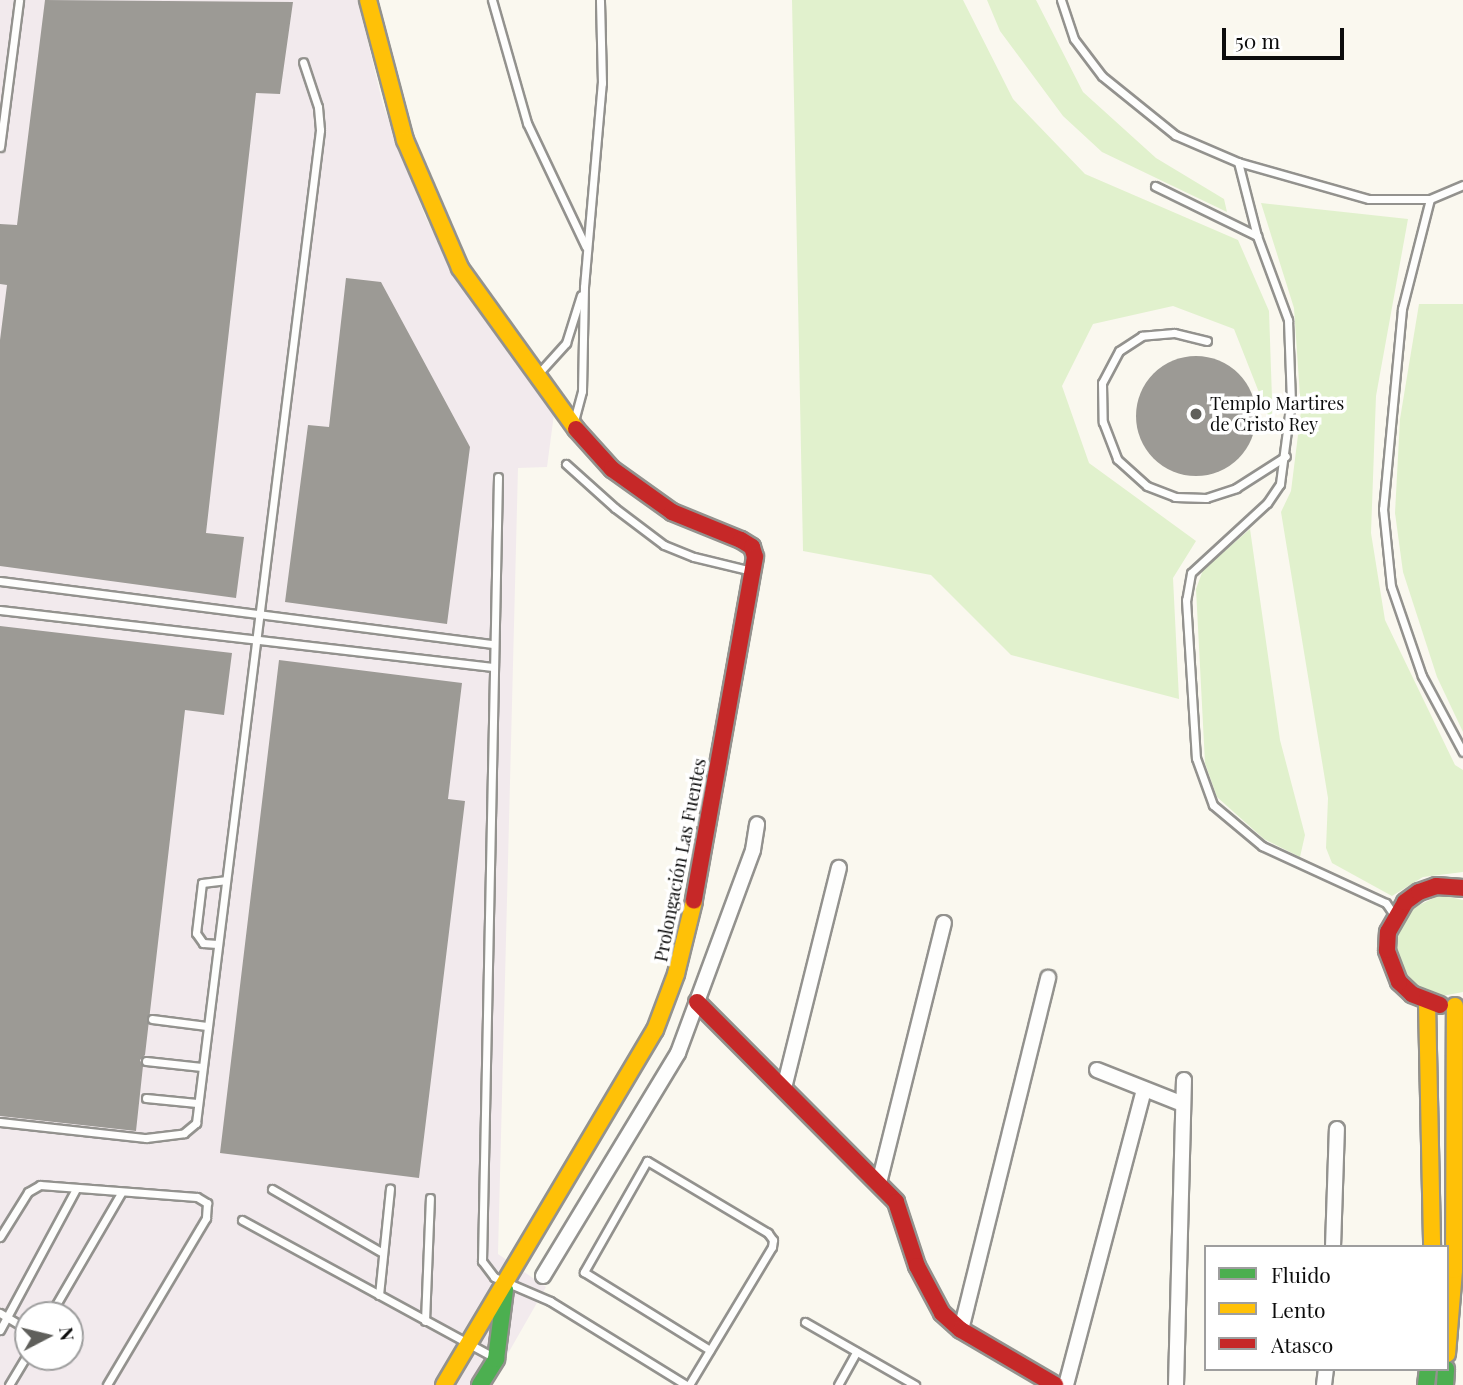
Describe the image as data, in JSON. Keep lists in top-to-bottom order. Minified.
{"streets":{"street":["Prolongación Las Fuentes"]},"places":["Templo Martires de Cristo Rey"],"legend":["Fluido","Lento","Atasco"],"scale_bar":"50 m","north":"right"}
